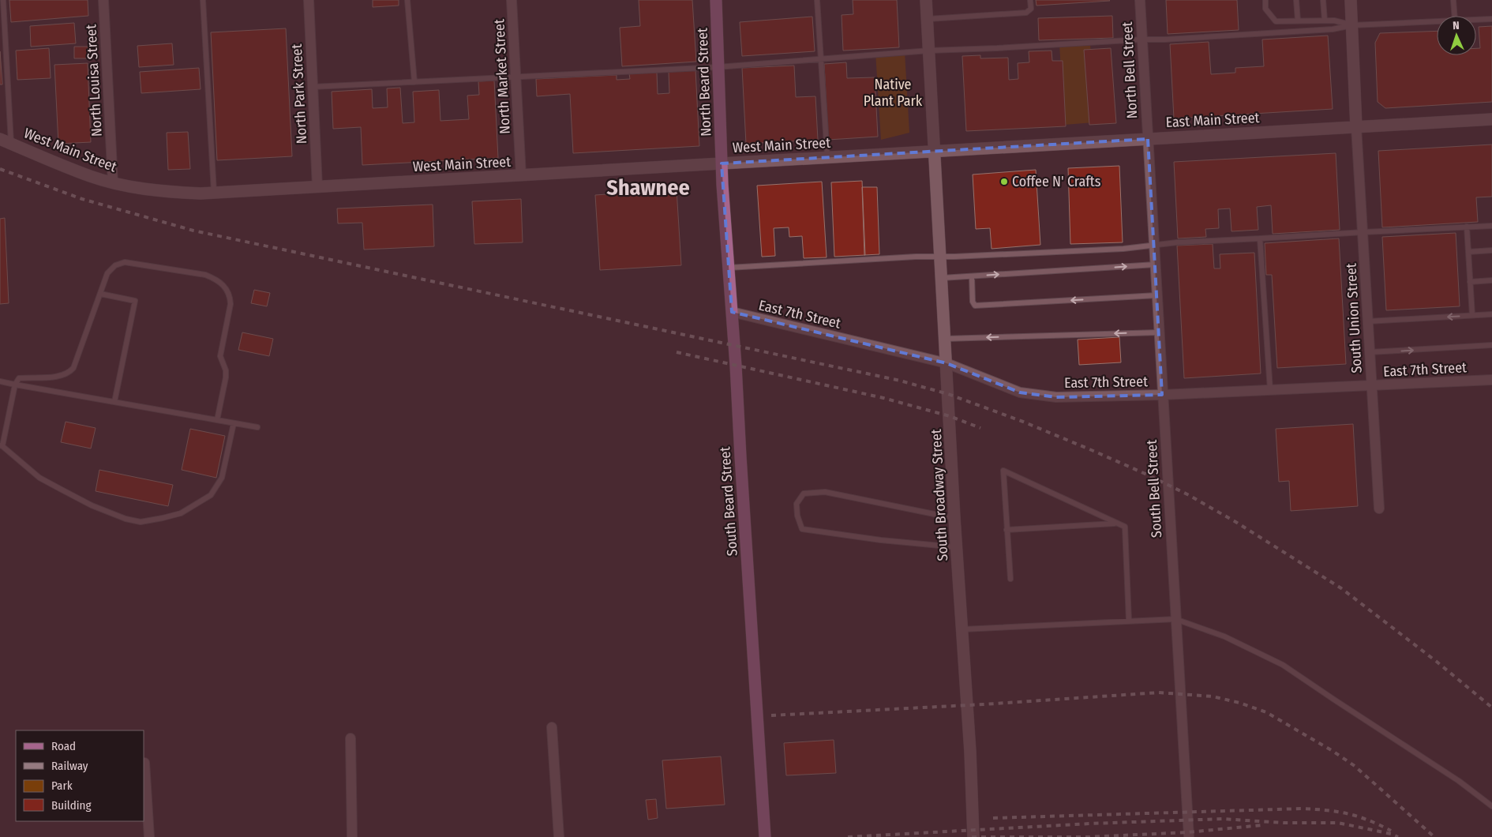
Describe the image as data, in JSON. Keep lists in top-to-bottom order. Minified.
{"streets":{"main road":["North Beard Street","South Beard Street"],"street":["North Bell Street","North Market Street","North Louisa Street","North Park Street","East Main Street","West Main Street","East 7th Street","South Union Street","South Bell Street","South Broadway Street"]},"crossings":[["North Bell Street","East Main Street"],["North Bell Street","South Bell Street"],["North Market Street","West Main Street"],["North Louisa Street","West Main Street"],["North Beard Street","West Main Street"],["North Beard Street","South Beard Street"],["North Park Street","West Main Street"],["East Main Street","West Main Street"],["East Main Street","South Union Street"],["East Main Street","South Bell Street"],["East Main Street","South Broadway Street"],["West Main Street","South Broadway Street"],["West Main Street","South Beard Street"],["East 7th Street","South Union Street"],["East 7th Street","South Bell Street"],["East 7th Street","South Broadway Street"],["East 7th Street","South Beard Street"]],"districts":["Shawnee"],"parks":["Native Plant Park"],"places":["Coffee N' Crafts"],"legend":["Road","Railway","Park","Building"],"north":"top"}
